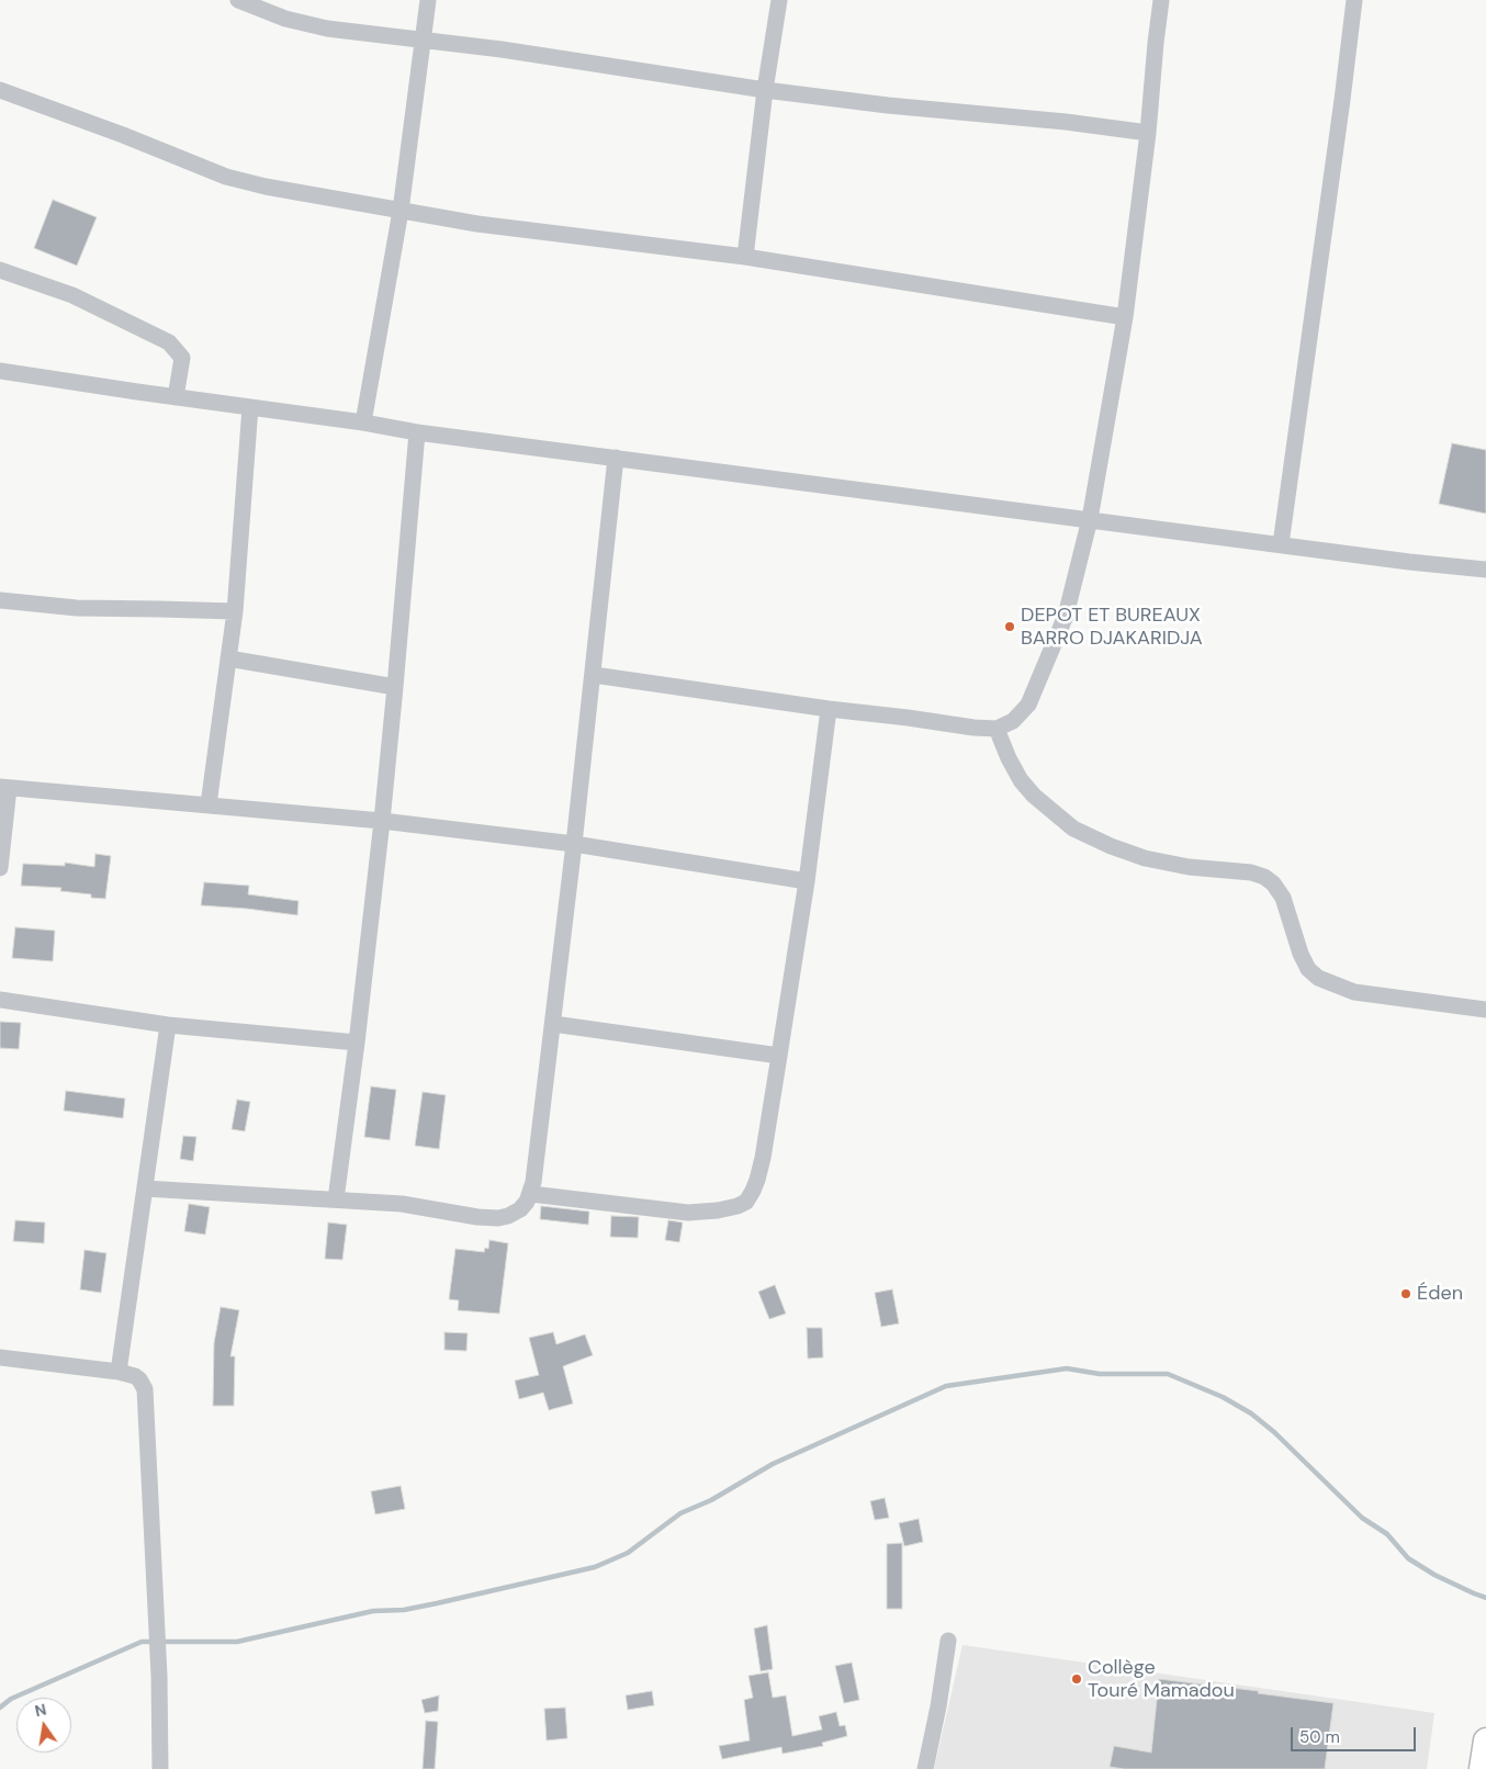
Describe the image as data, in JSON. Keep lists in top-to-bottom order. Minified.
{"places":["DEPOT ET BUREAUX BARRO DJAKARIDJA","Éden","Collège Touré Mamadou"],"scale_bar":"50 m","north":"top"}
